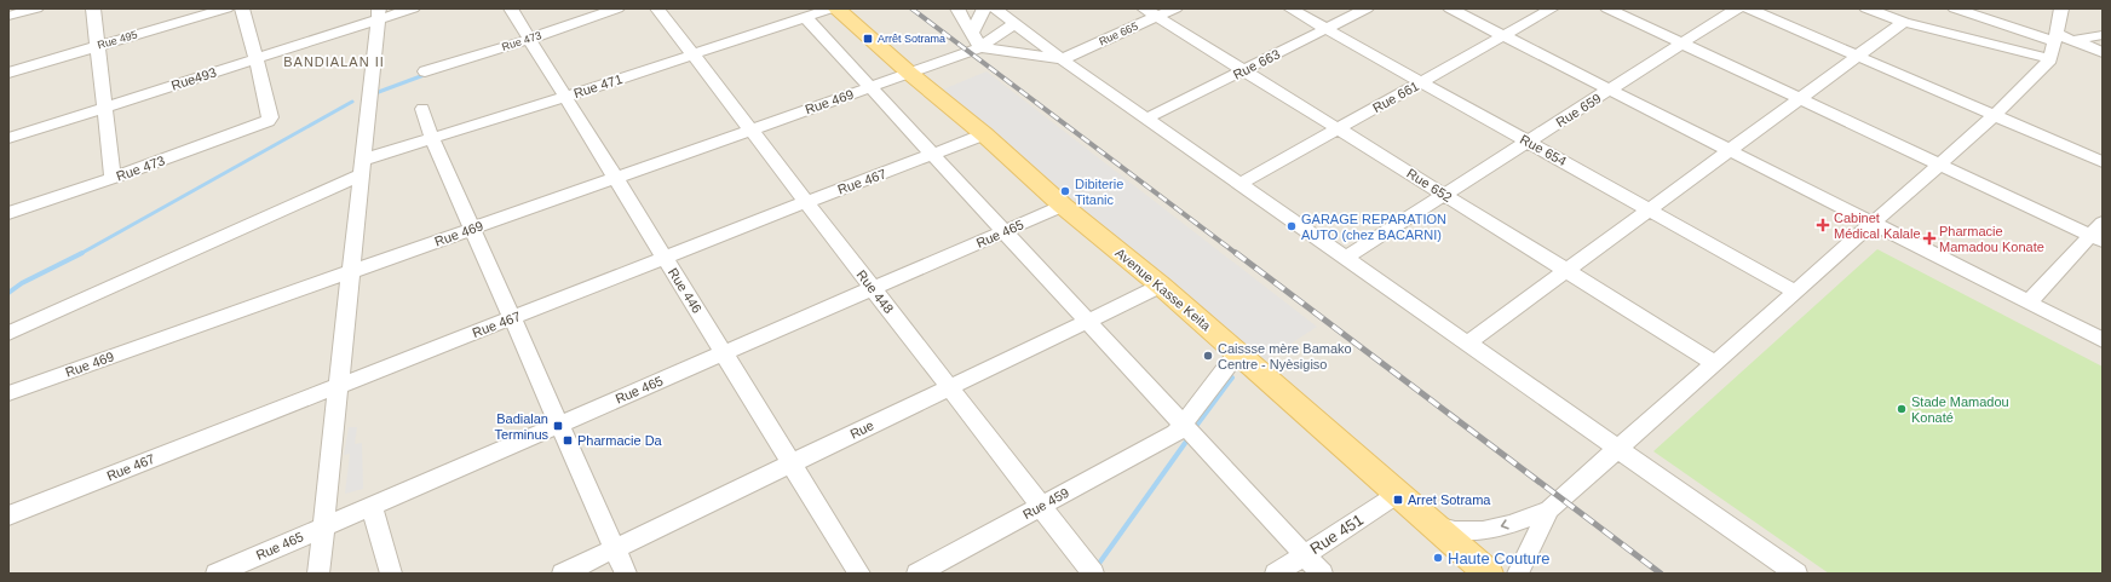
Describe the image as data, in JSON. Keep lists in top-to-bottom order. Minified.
{"streets":{"main road":["Avenue Kasse Keita"],"street":["Rue 665","Rue 495","Rue 473","Rue 663","Rue493","Rue 471","Rue 661","Rue 469","Rue 659","Rue 654","Rue 467","Rue 652","Rue 465","Rue 446","Rue 448","Rue","Rue 459","Rue 451"]},"crossings":[["Rue 665","Rue 652"],["Rue 473","Rue493"],["Rue 473","Rue 446"],["Rue 663","Rue 654"],["Rue 663","Rue 652"],["Rue 471","Rue 446"],["Rue 471","Rue 448"],["Rue 661","Rue 654"],["Rue 661","Rue 652"],["Rue 469","Avenue Kasse Keita"],["Rue 469","Rue 446"],["Rue 469","Rue 448"],["Rue 659","Rue 654"],["Rue 659","Rue 652"],["Rue 467","Avenue Kasse Keita"],["Rue 467","Rue 446"],["Rue 467","Rue 448"],["Rue 465","Avenue Kasse Keita"],["Rue 465","Rue 446"],["Rue 465","Rue 448"],["Avenue Kasse Keita","Rue"],["Avenue Kasse Keita","Rue 451"],["Rue 446","Rue"],["Rue 448","Rue"],["Rue 448","Rue 459"]],"districts":["BANDIALAN II"],"places":{"transit":["Arrêt Sotrama","Badialan Terminus","Pharmacie Da","Arret Sotrama"],"other":["Dibiterie Titanic","GARAGE REPARATION AUTO (chez BACARNI)","Caissse mère Bamako Centre - Nyèsigiso","Stade Mamadou Konaté","Haute Couture"],"health":["Cabinet Médical Kalale","Pharmacie Mamadou Konate"]}}
